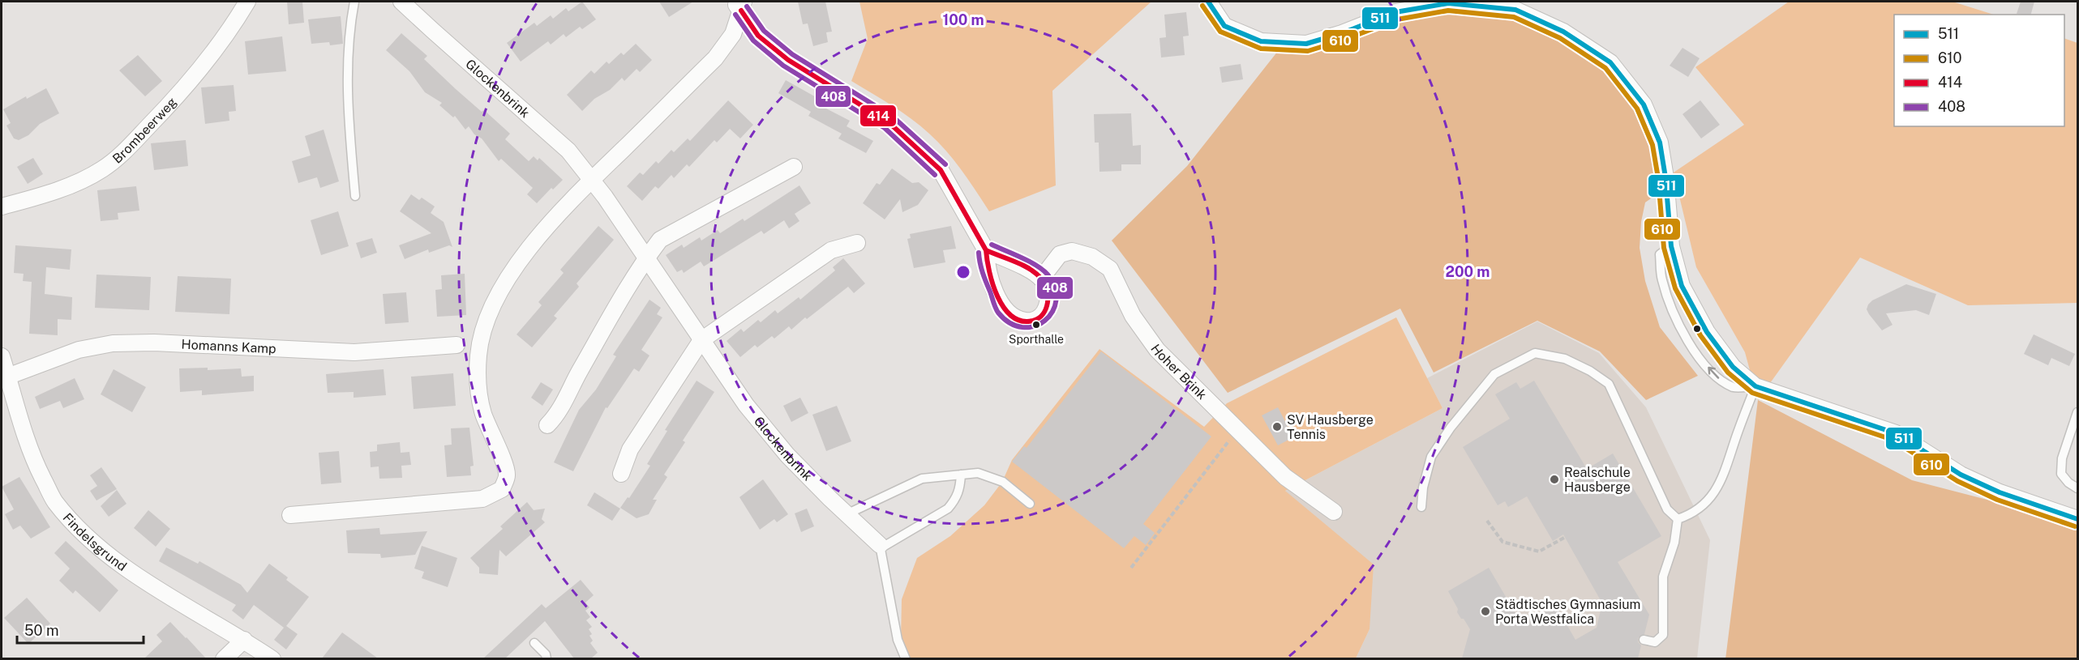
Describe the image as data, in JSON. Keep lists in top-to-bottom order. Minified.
{"streets":{"street":["Glockenbrink","Brombeerweg","Homanns Kamp","Hoher Brink","Findelsgrund"]},"crossings":[["Homanns Kamp","Findelsgrund"]],"places":["Sporthalle","SV Hausberge Tennis","Realschule Hausberge","Städtisches Gymnasium Porta Westfalica"],"lines":["transit line 511","transit line 610","transit line 408","transit line 414"],"legend":["511","610","414","408"],"scale_bar":"50 m","rings":["100 m","200 m"]}
